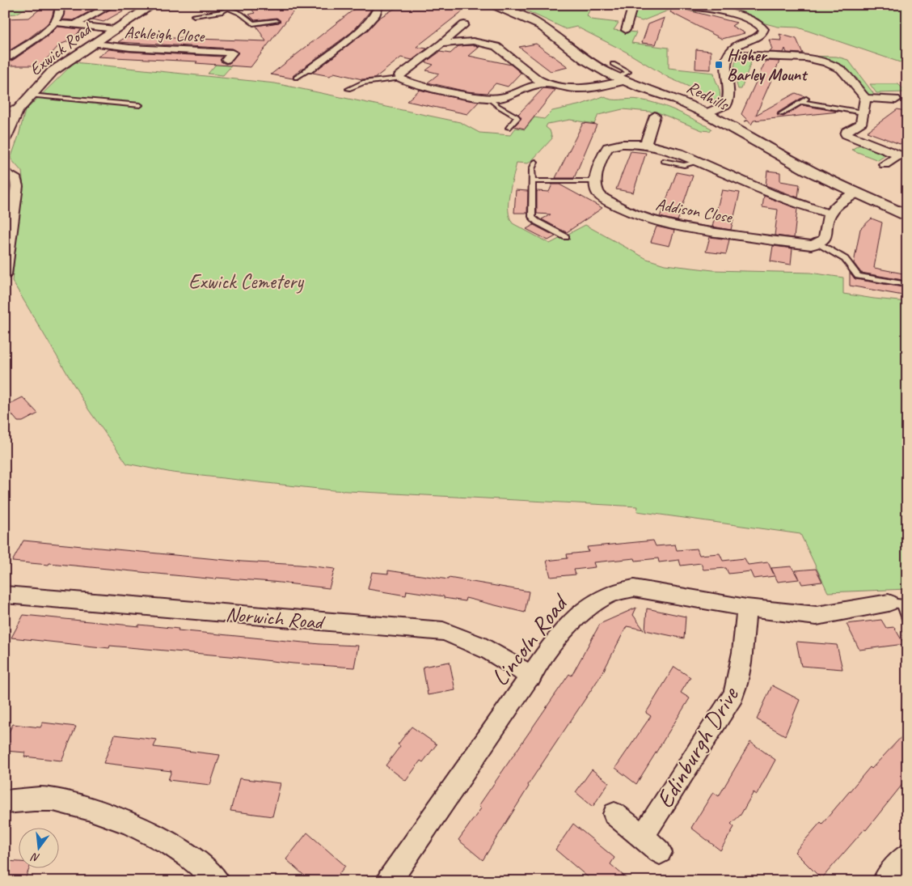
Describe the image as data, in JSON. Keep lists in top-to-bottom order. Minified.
{"streets":{"street":["Ashleigh Close","Exwick Road","Redhills","Addison Close","Norwich Road","Lincoln Road","Edinburgh Drive"]},"crossings":[["Ashleigh Close","Exwick Road"],["Norwich Road","Lincoln Road"],["Lincoln Road","Edinburgh Drive"]],"parks":["Exwick Cemetery"],"places":{"transit":["Higher Barley Mount"]},"north":"bottom"}
